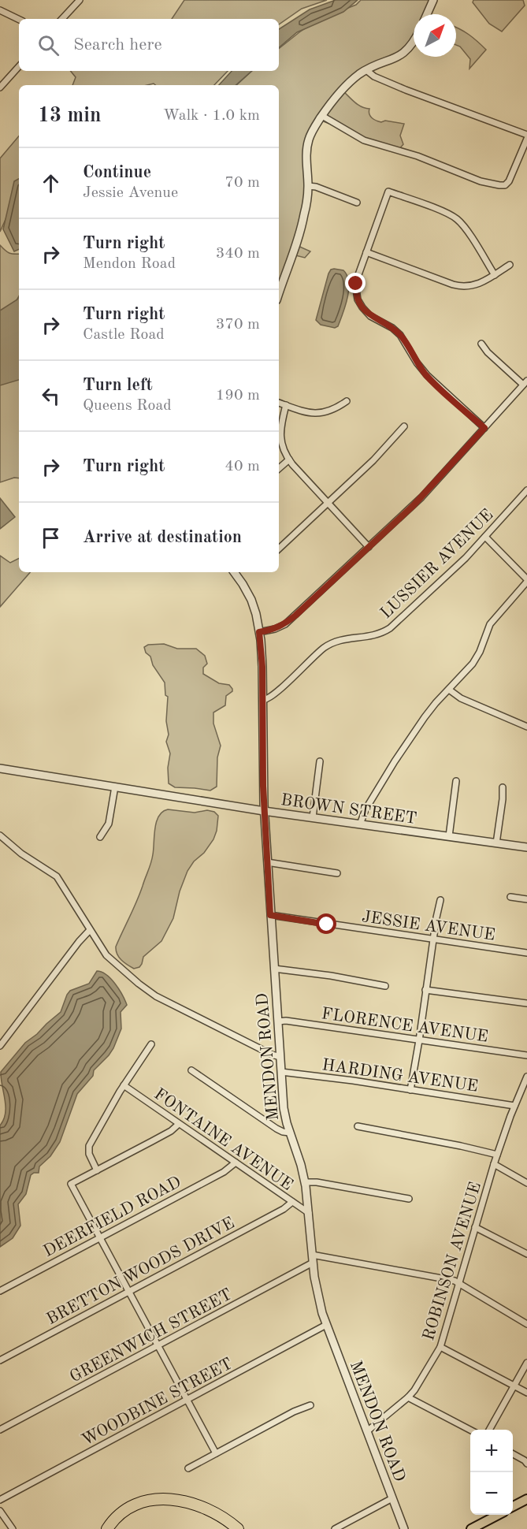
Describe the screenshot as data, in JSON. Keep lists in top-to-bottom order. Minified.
{"streets":{"street":["LUSSIER AVENUE","BROWN STREET","JESSIE AVENUE","FLORENCE AVENUE","MENDON ROAD","HARDING AVENUE","FONTAINE AVENUE","DEERFIELD ROAD","ROBINSON AVENUE","BRETTON WOODS DRIVE","GREENWICH STREET","WOODBINE STREET"]},"crossings":[["LUSSIER AVENUE","MENDON ROAD"],["BROWN STREET","MENDON ROAD"],["JESSIE AVENUE","MENDON ROAD"],["FLORENCE AVENUE","MENDON ROAD"],["MENDON ROAD","HARDING AVENUE"],["MENDON ROAD","FONTAINE AVENUE"],["MENDON ROAD","ROBINSON AVENUE"],["MENDON ROAD","GREENWICH STREET"],["MENDON ROAD","WOODBINE STREET"],["HARDING AVENUE","ROBINSON AVENUE"],["FONTAINE AVENUE","DEERFIELD ROAD"],["FONTAINE AVENUE","BRETTON WOODS DRIVE"]],"north":"top right","page":{"search":"Search here","heading":["13 min","Walk · 1.0 km"],"list":[["Continue","Jessie Avenue","70 m"],["Turn right","Mendon Road","340 m"],["Turn right","Castle Road","370 m"],["Turn left","Queens Road","190 m"],["Turn right","40 m"],"Arrive at destination"],"map_buttons":["+","−"]}}
